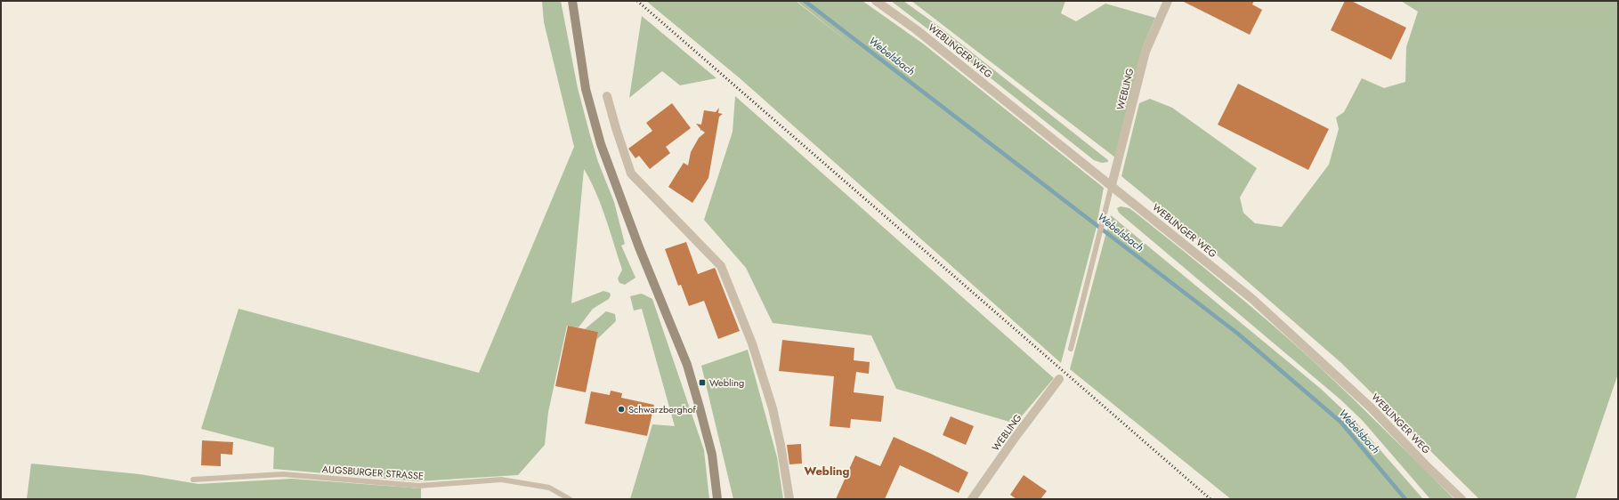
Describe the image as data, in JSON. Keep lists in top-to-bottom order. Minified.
{"streets":{"street":["WEBLINGER WEG","WEBLING"],"lane":["AUGSBURGER STRASSE"]},"crossings":[["WEBLINGER WEG","WEBLING"]],"districts":["Webling"],"water":["Webelsbach"],"places":{"transit":["Webling"],"other":["Schwarzberghof"]}}
